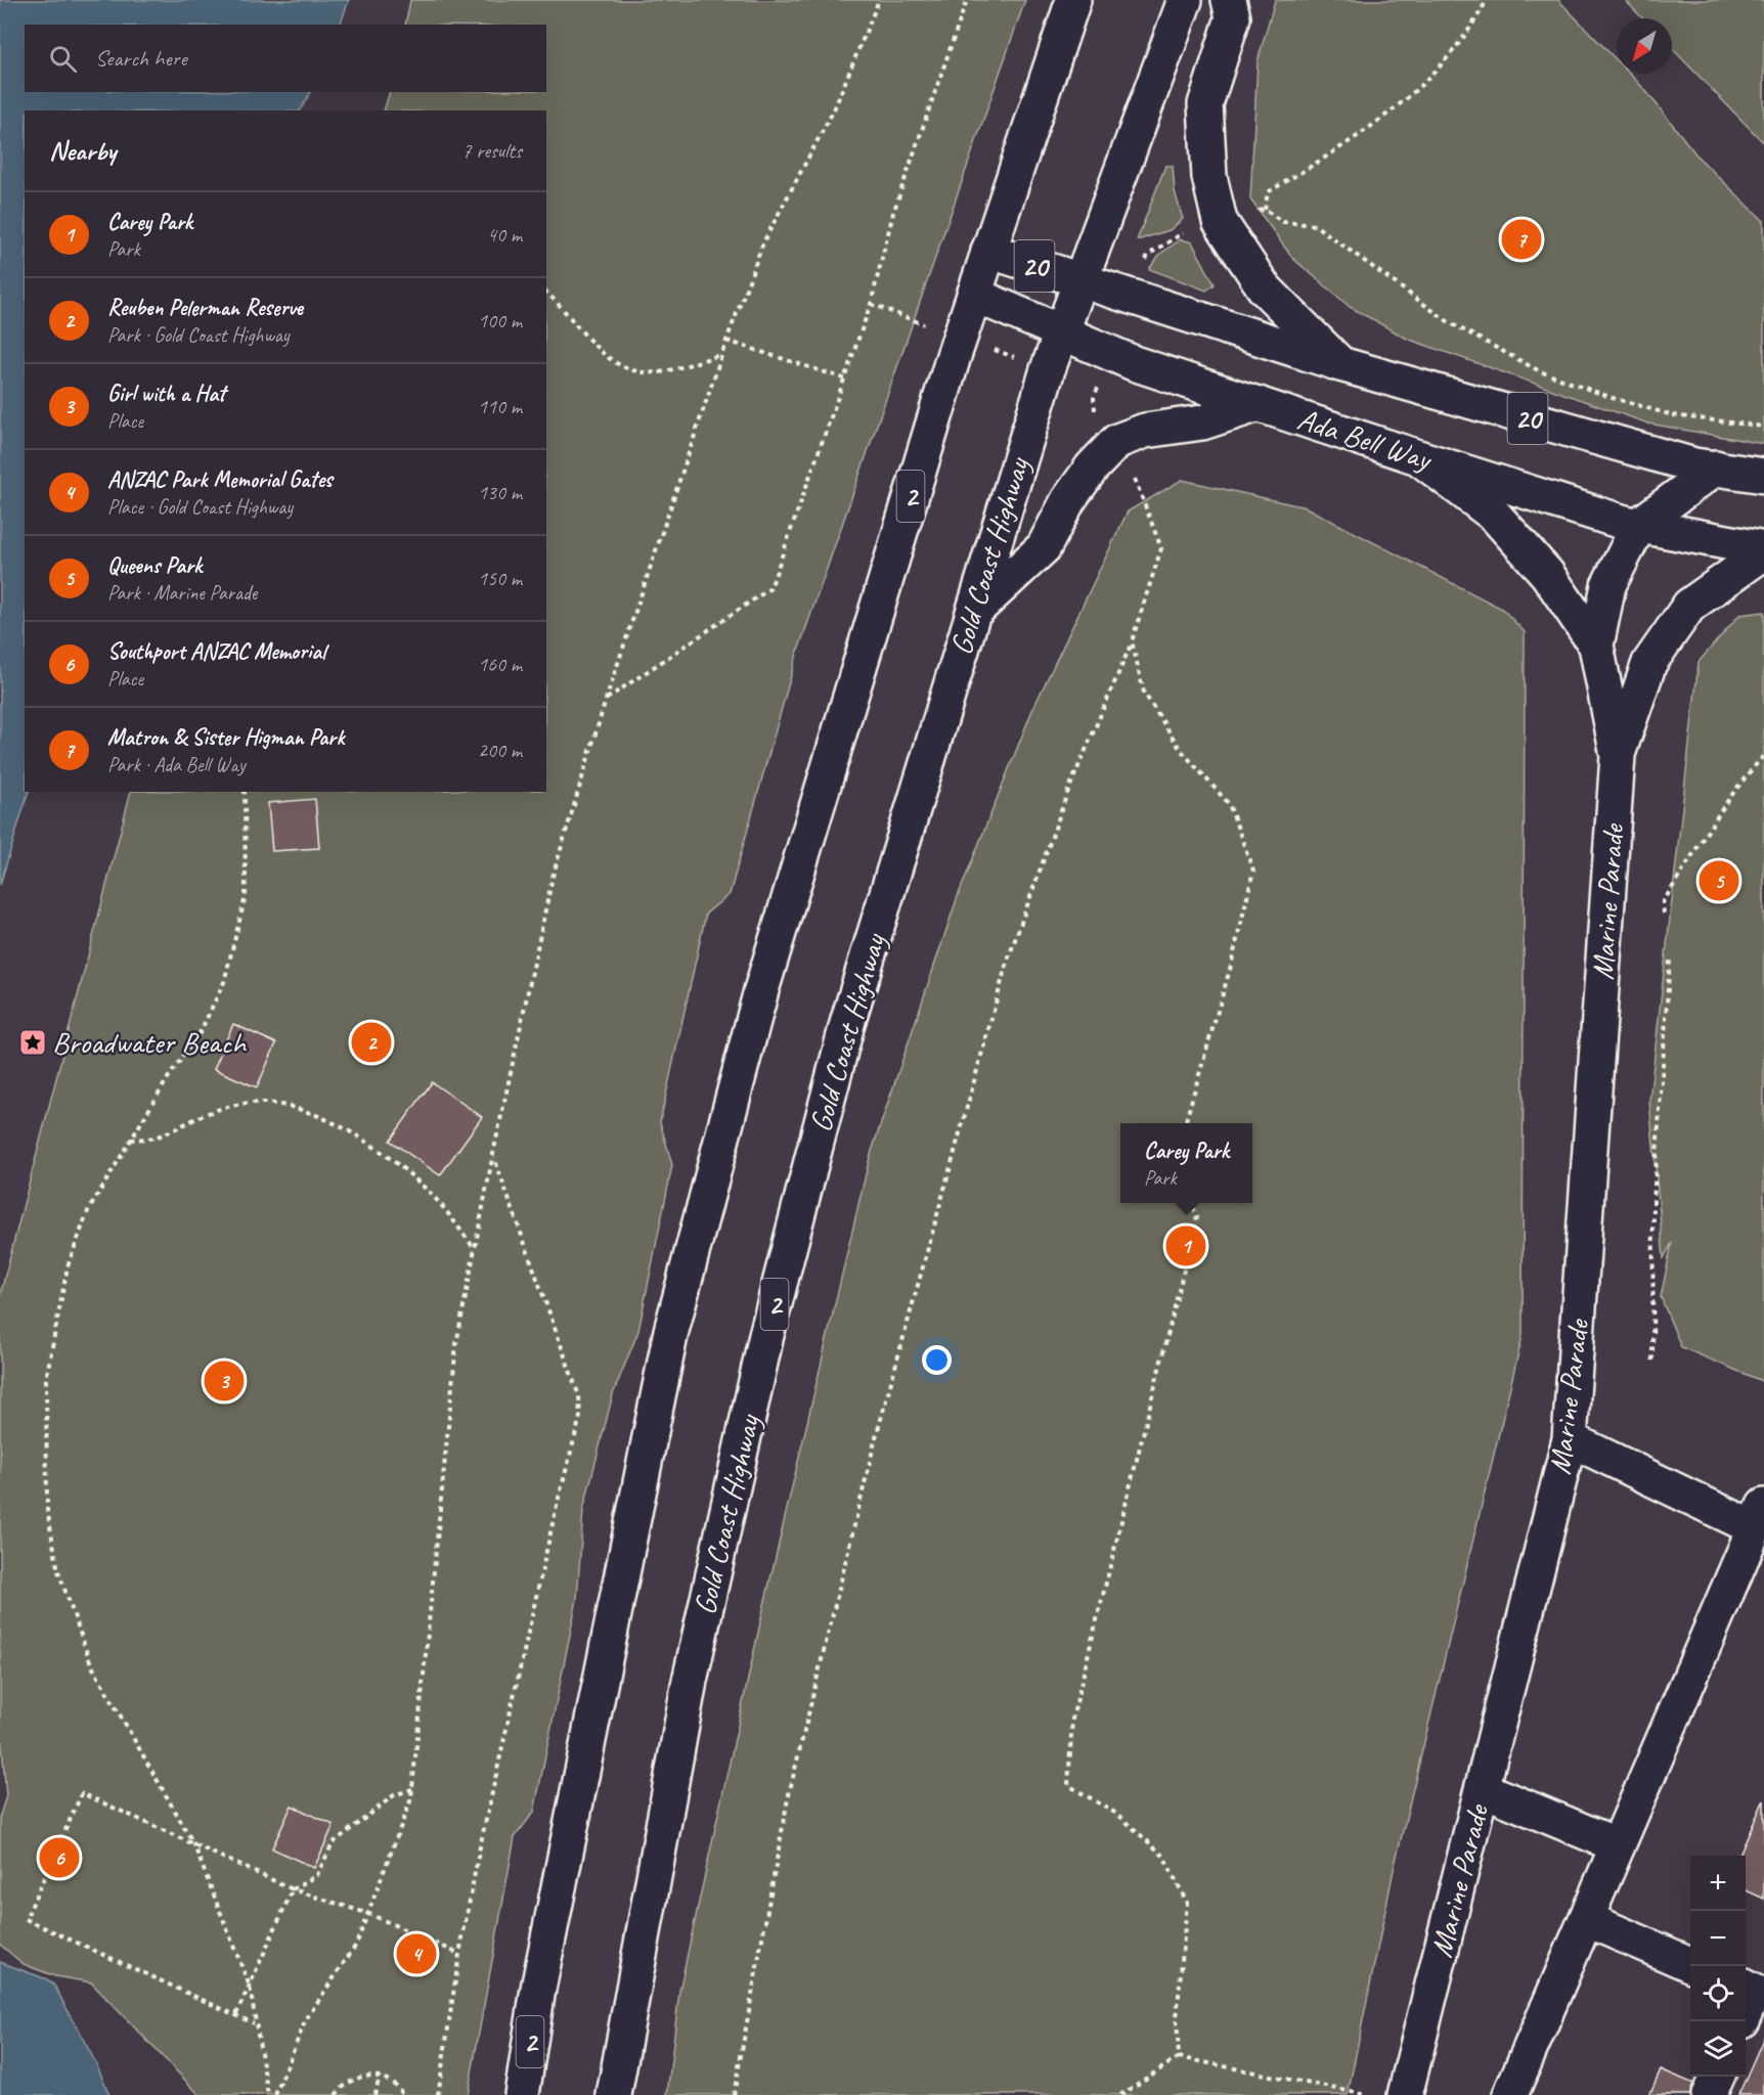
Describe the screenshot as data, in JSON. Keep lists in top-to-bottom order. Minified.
{"streets":{"main road":["20","Ada Bell Way","2","Gold Coast Highway","Marine Parade"]},"crossings":[["Ada Bell Way","2"],["Ada Bell Way","Gold Coast Highway"],["Ada Bell Way","Marine Parade"]],"places":{"place":["Broadwater Beach"]},"north":"bottom left","page":{"search":"Search here","heading":["Nearby","7 results"],"list":[{"mark":"1","name":"Carey Park","note":"Park","value":"40 m"},{"mark":"2","name":"Reuben Pelerman Reserve","note":"Park · Gold Coast Highway","value":"100 m"},{"mark":"3","name":"Girl with a Hat","note":"Place","value":"110 m"},{"mark":"4","name":"ANZAC Park Memorial Gates","note":"Place · Gold Coast Highway","value":"130 m"},{"mark":"5","name":"Queens Park","note":"Park · Marine Parade","value":"150 m"},{"mark":"6","name":"Southport ANZAC Memorial","note":"Place","value":"160 m"},{"mark":"7","name":"Matron & Sister Higman Park","note":"Park · Ada Bell Way","value":"200 m"}],"pins":["7","5","2","1","3","6","4"],"popup":["Carey Park","Park"],"map_buttons":["+","−"]}}
